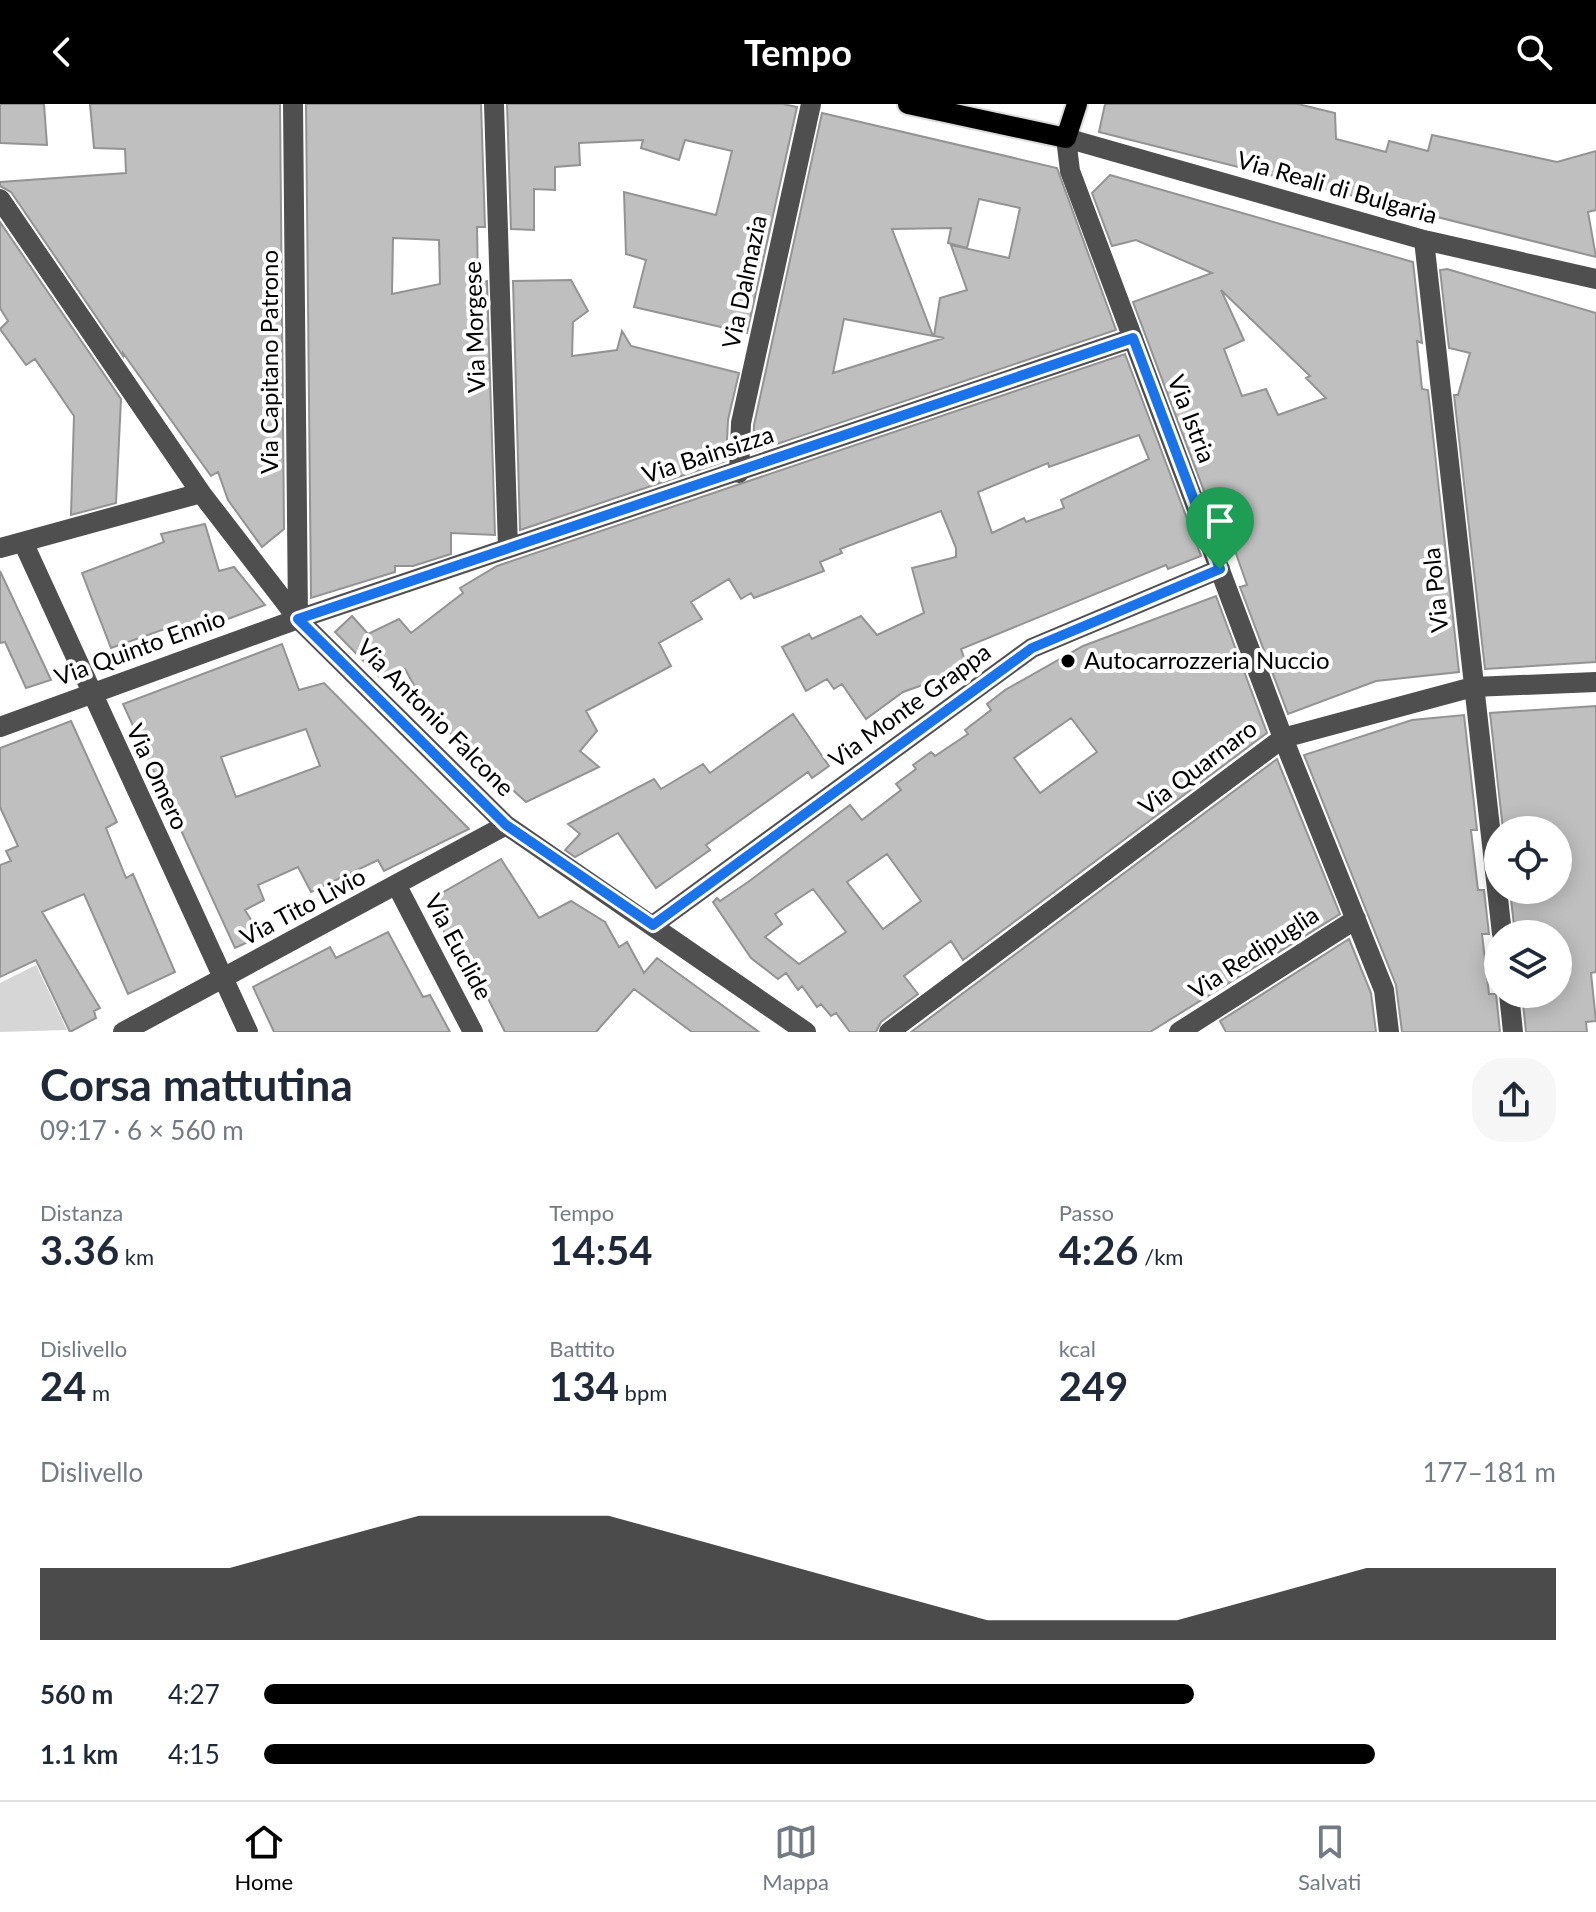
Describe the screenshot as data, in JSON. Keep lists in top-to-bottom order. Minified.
{"streets":{"street":["Via Reali di Bulgaria","Via Dalmazia","Via Morgese","Via Capitano Patrono","Via Istria","Via Bainsizza","Via Pola","Via Quinto Ennio","Via Monte Grappa","Via Antonio Falcone","Via Quarnaro","Via Omero","Via Tito Livio","Via Euclide","Via Redipuglia"]},"crossings":[["Via Reali di Bulgaria","Via Istria"],["Via Reali di Bulgaria","Via Pola"],["Via Dalmazia","Via Bainsizza"],["Via Morgese","Via Bainsizza"],["Via Capitano Patrono","Via Bainsizza"],["Via Capitano Patrono","Via Quinto Ennio"],["Via Capitano Patrono","Via Antonio Falcone"],["Via Istria","Via Bainsizza"],["Via Istria","Via Monte Grappa"],["Via Istria","Via Quarnaro"],["Via Istria","Via Redipuglia"],["Via Bainsizza","Via Quinto Ennio"],["Via Bainsizza","Via Antonio Falcone"],["Via Pola","Via Quarnaro"],["Via Quinto Ennio","Via Antonio Falcone"],["Via Quinto Ennio","Via Omero"],["Via Monte Grappa","Via Antonio Falcone"],["Via Antonio Falcone","Via Tito Livio"],["Via Omero","Via Tito Livio"],["Via Tito Livio","Via Euclide"]],"places":["Autocarrozzeria Nuccio"],"page":{"header":"Tempo","heading":["Corsa mattutina","09:17 · 6 × 560 m"],"stats":[["Distanza","3.36 km"],["Tempo","14:54"],["Passo","4:26 /km"],["Dislivello","24 m"],["Battito","134 bpm"],["kcal","249"]],"chart":["Dislivello","177–181 m"],"list":[{"name":"560 m","note":"4:27"},{"name":"1.1 km","note":"4:15"}],"tabs":["Home","Mappa","Salvati"]}}
